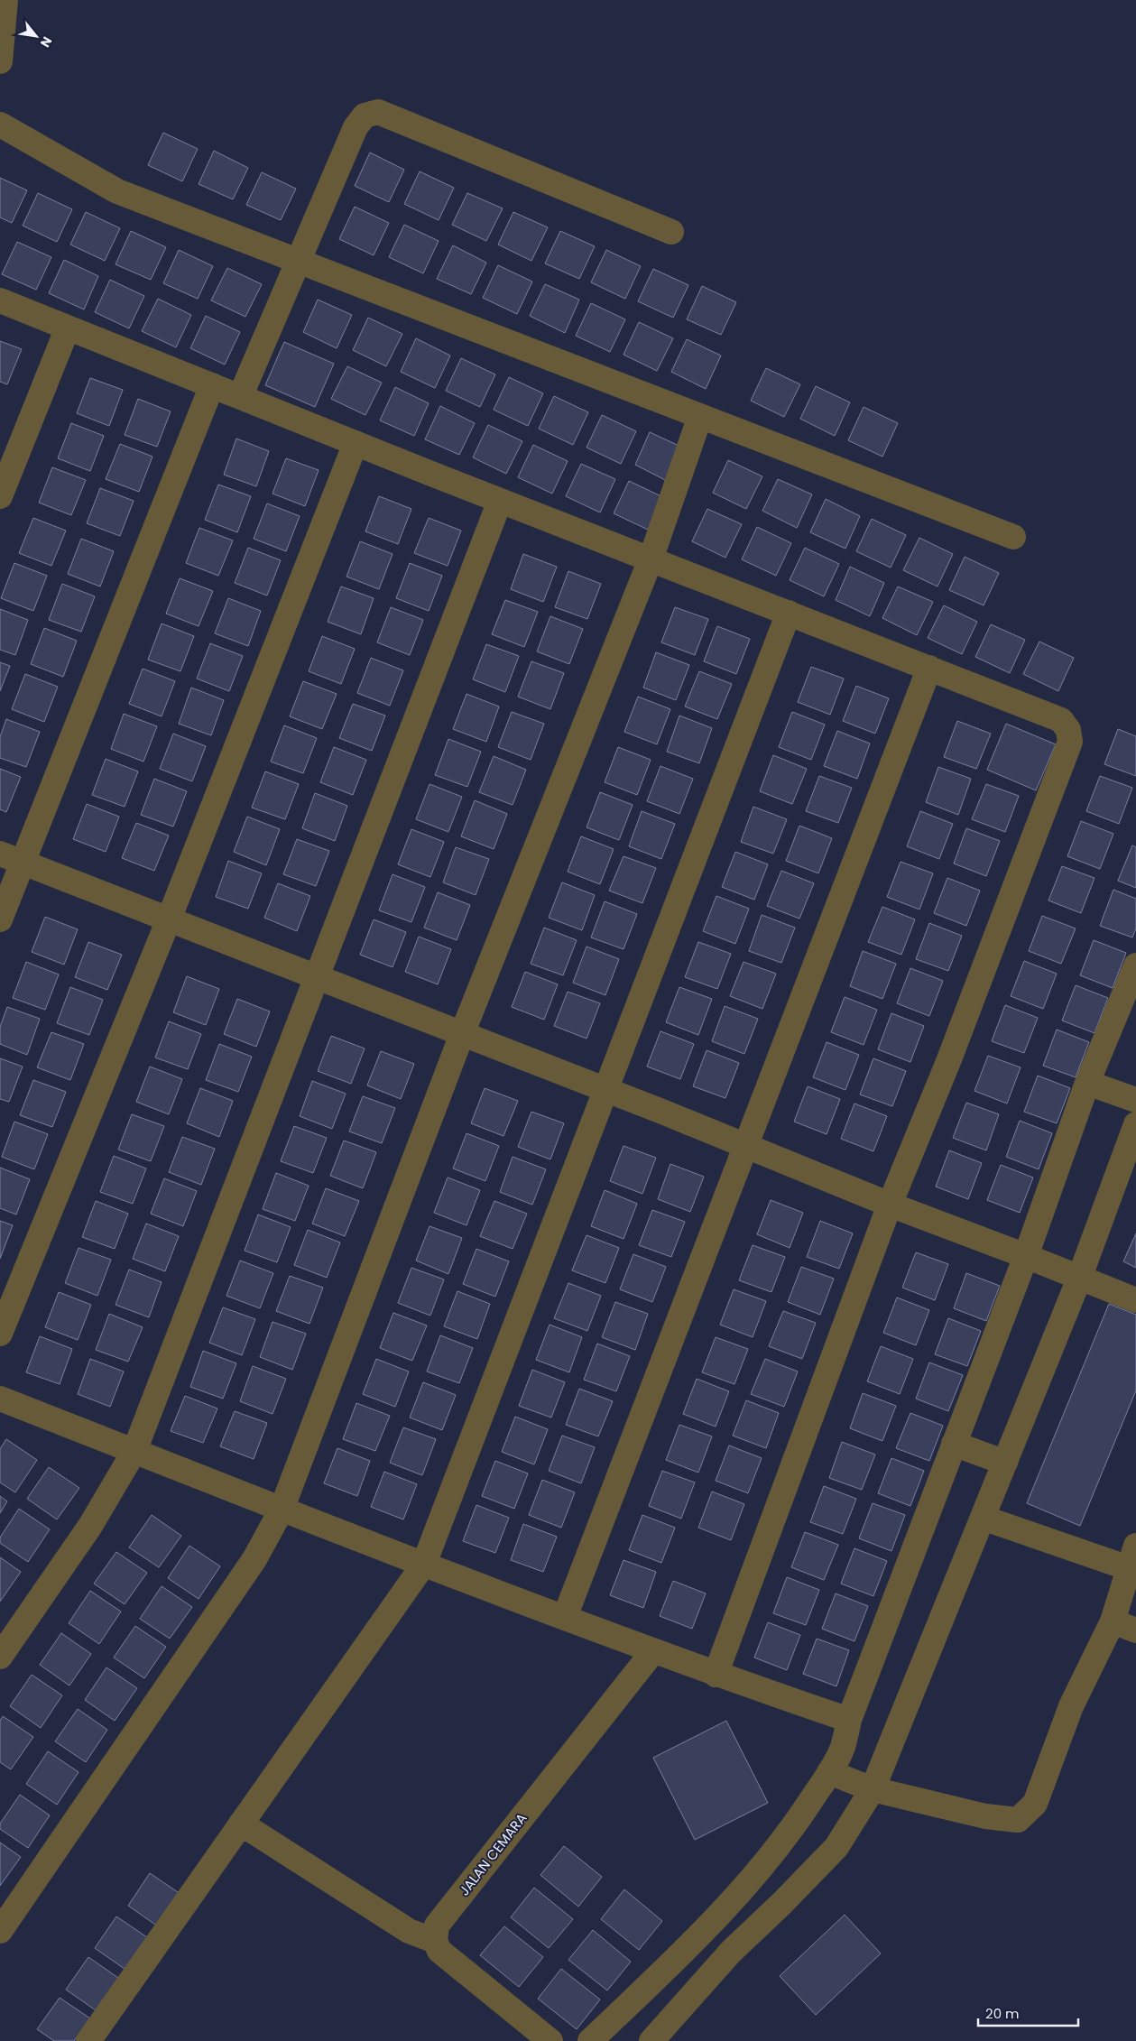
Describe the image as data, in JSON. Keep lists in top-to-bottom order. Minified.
{"streets":{"street":["JALAN CEMARA"]},"scale_bar":"20 m","north":"bottom right"}
